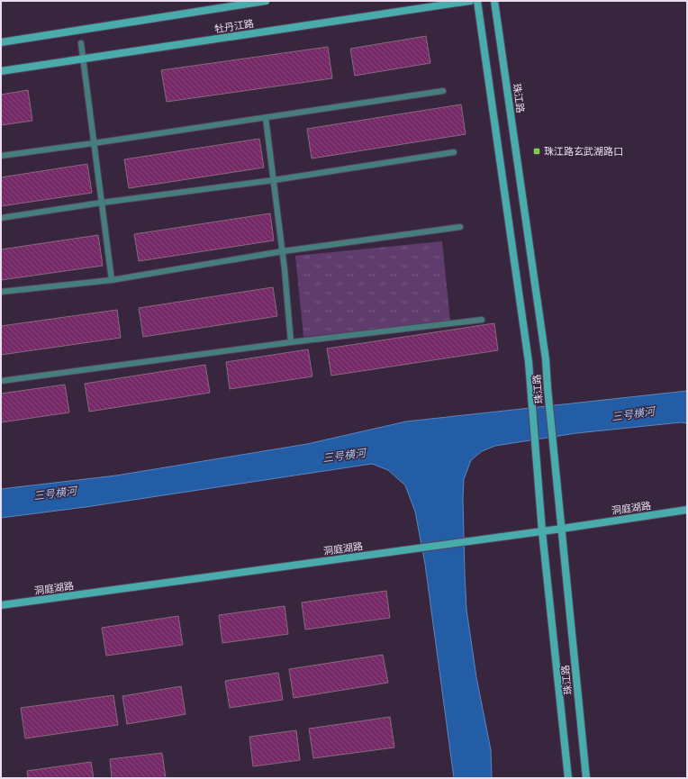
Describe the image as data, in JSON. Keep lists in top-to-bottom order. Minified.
{"streets":{"street":["牡丹江路","珠江路","洞庭湖路"]},"crossings":[["珠江路","洞庭湖路"]],"water":["三号横河"],"places":{"transit":["珠江路玄武湖路口"]}}
